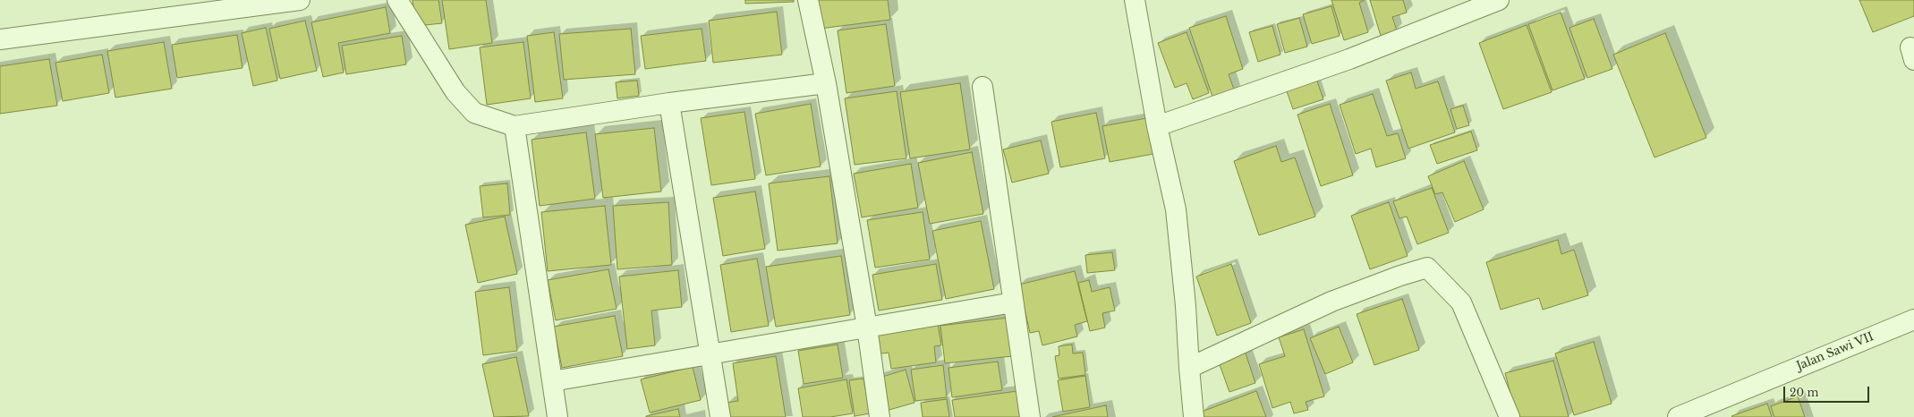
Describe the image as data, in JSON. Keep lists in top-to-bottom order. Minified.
{"streets":{"street":["Jalan Sawi VII"]},"scale_bar":"20 m"}
